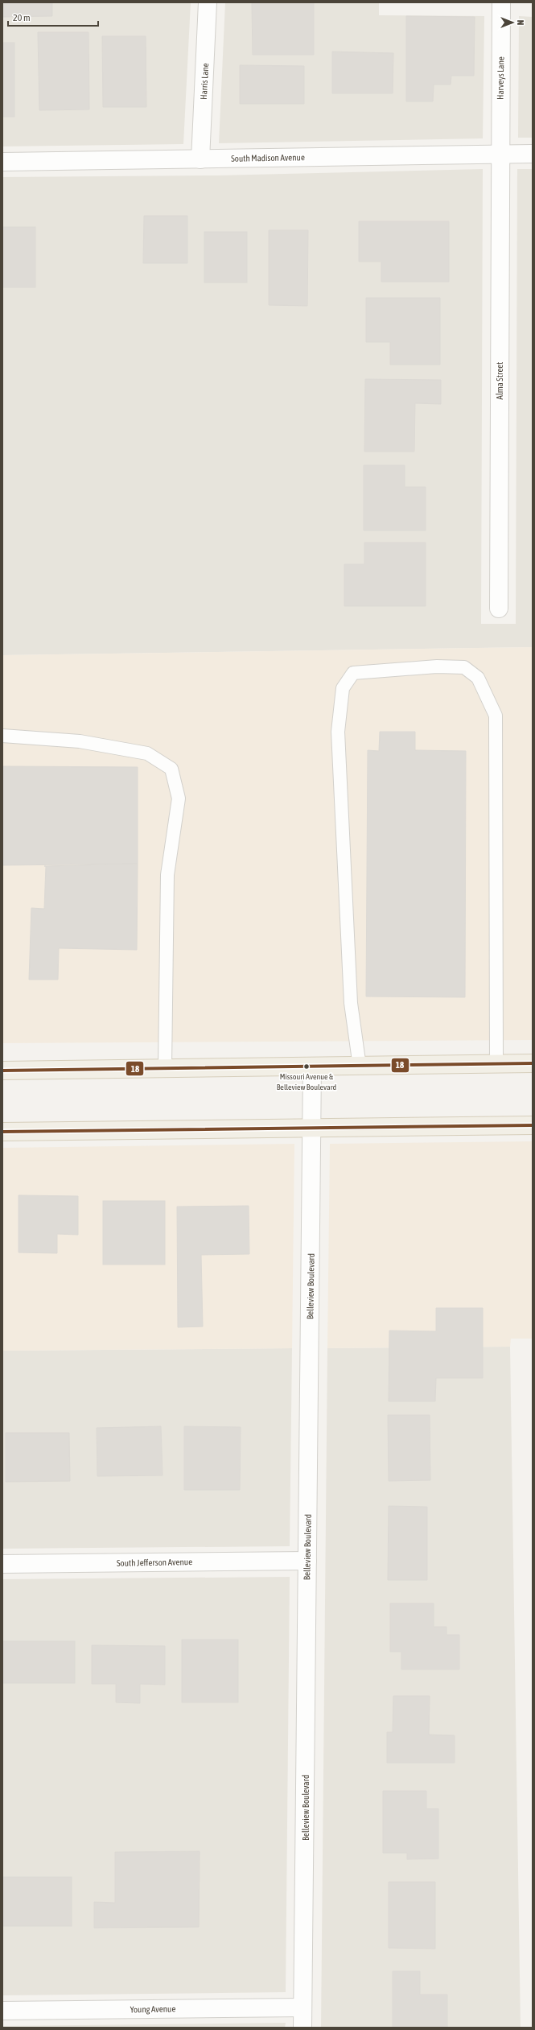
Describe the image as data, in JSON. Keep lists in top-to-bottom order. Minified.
{"streets":{"street":["Harveys Lane","Harris Lane","South Madison Avenue","Alma Street","Belleview Boulevard","South Jefferson Avenue","Young Avenue"]},"crossings":[["Harveys Lane","South Madison Avenue"],["Harveys Lane","Alma Street"],["Harris Lane","South Madison Avenue"],["South Madison Avenue","Alma Street"],["Belleview Boulevard","South Jefferson Avenue"],["Belleview Boulevard","Young Avenue"]],"places":["Missouri Avenue & Belleview Boulevard"],"lines":["transit line 18"],"scale_bar":"20 m","north":"right"}
